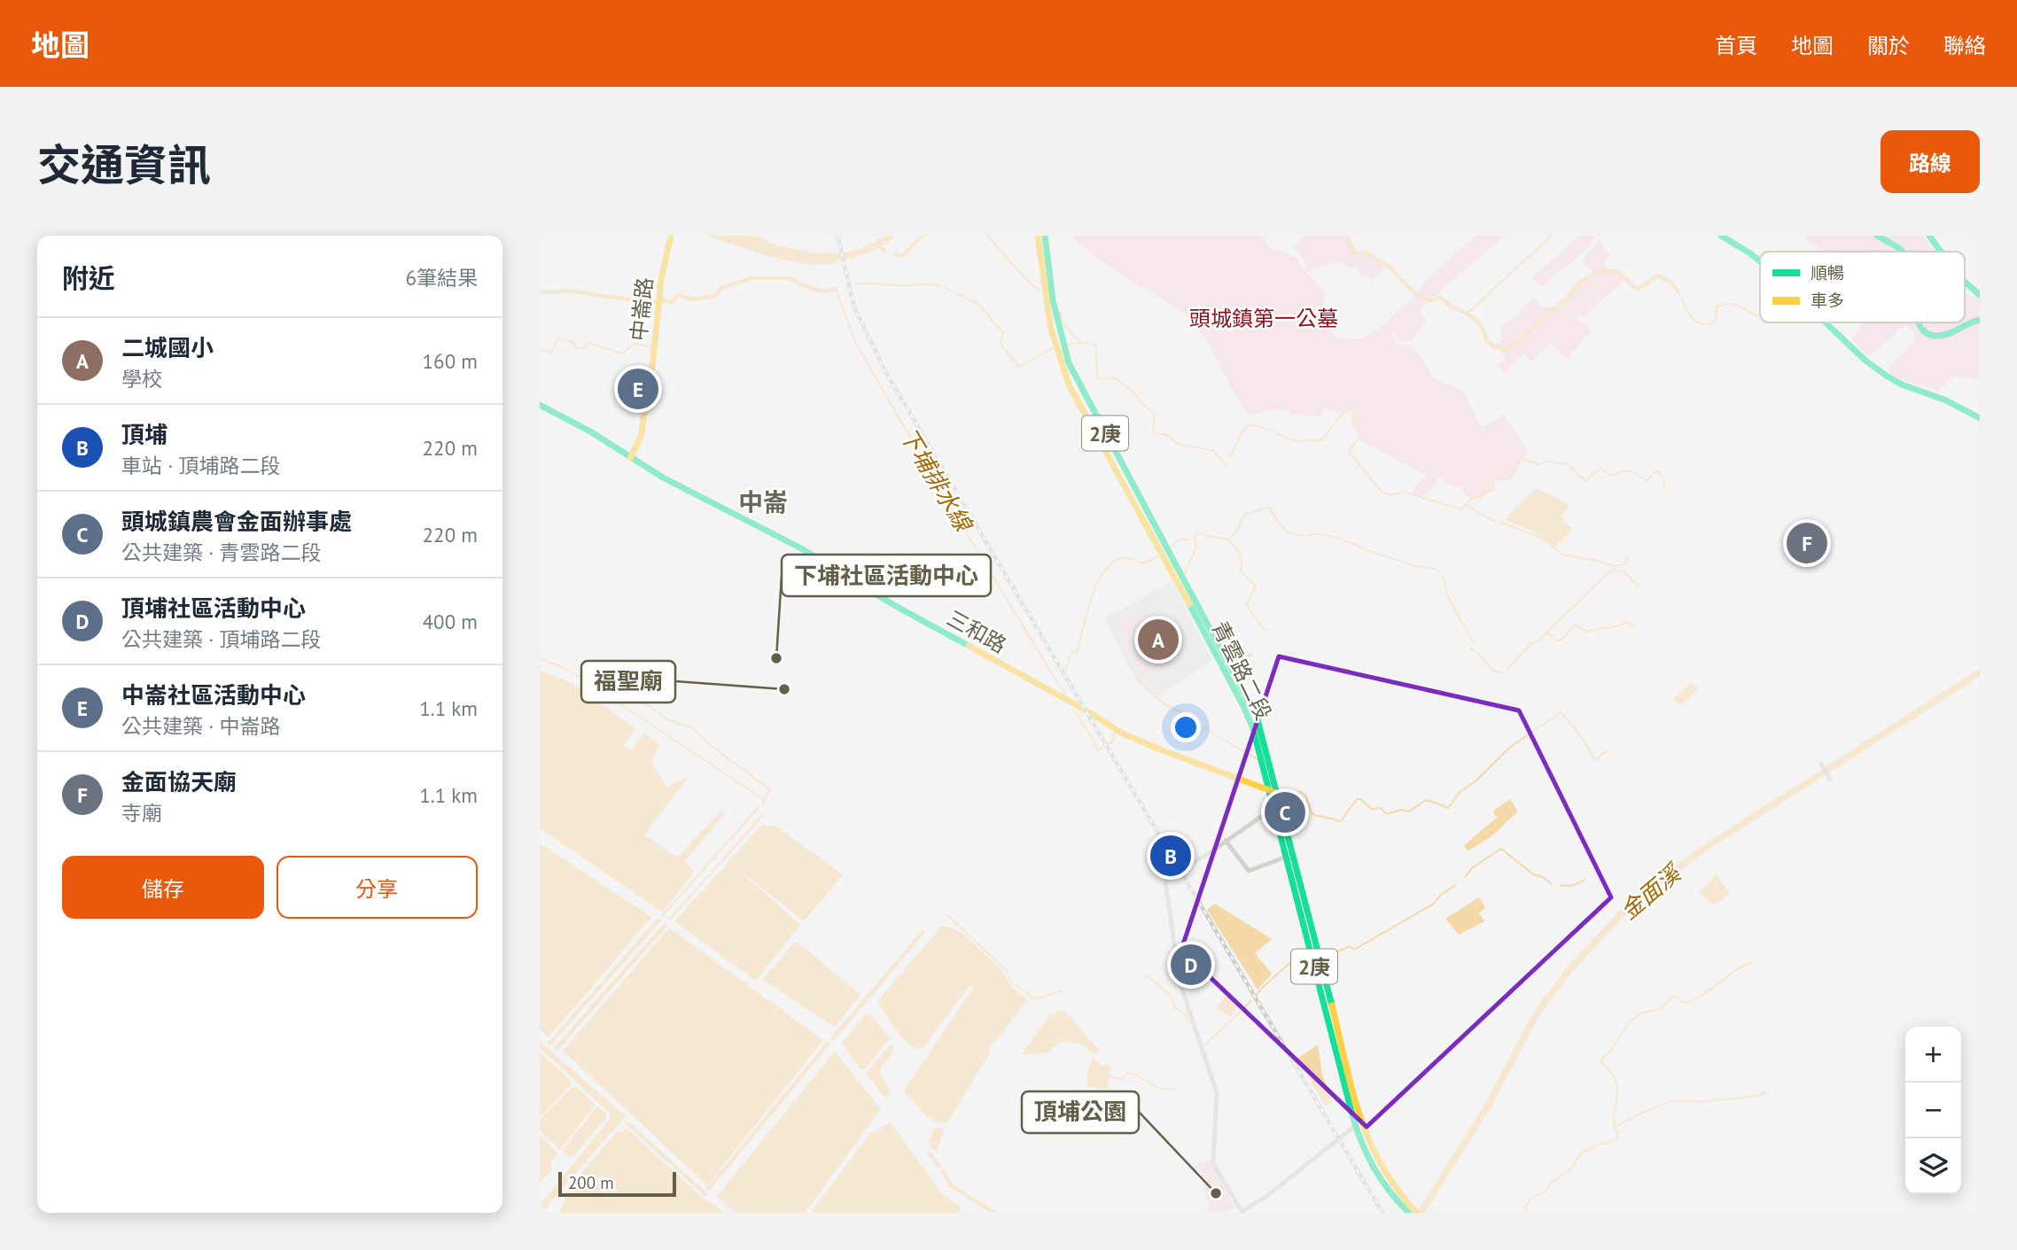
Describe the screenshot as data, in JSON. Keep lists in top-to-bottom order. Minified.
{"streets":{"main road":["中崙路","2庚","三和路","青雲路二段"]},"crossings":[["中崙路","三和路"],["三和路","青雲路二段"]],"districts":["中崙"],"water":["下埔排水線","金面溪"],"parks":["頭城鎮第一公墓"],"places":["下埔社區活動中心","福聖廟","頂埔公園"],"legend":["順暢","車多"],"scale_bar":"200 m","page":{"header":"地圖","nav":["首頁","地圖","關於","聯絡"],"title":"交通資訊","buttons":["路線",["儲存","分享"]],"heading":["附近","6筆結果"],"list":[{"mark":"A","name":"二城國小","note":"學校","value":"160 m"},{"mark":"B","name":"頂埔","note":"車站 · 頂埔路二段","value":"220 m"},{"mark":"C","name":"頭城鎮農會金面辦事處","note":"公共建築 · 青雲路二段","value":"220 m"},{"mark":"D","name":"頂埔社區活動中心","note":"公共建築 · 頂埔路二段","value":"400 m"},{"mark":"E","name":"中崙社區活動中心","note":"公共建築 · 中崙路","value":"1.1 km"},{"mark":"F","name":"金面協天廟","note":"寺廟","value":"1.1 km"}],"pins":["E","F","A","C","B","D"],"map_buttons":["+","−"],"scale":"200 m"}}
